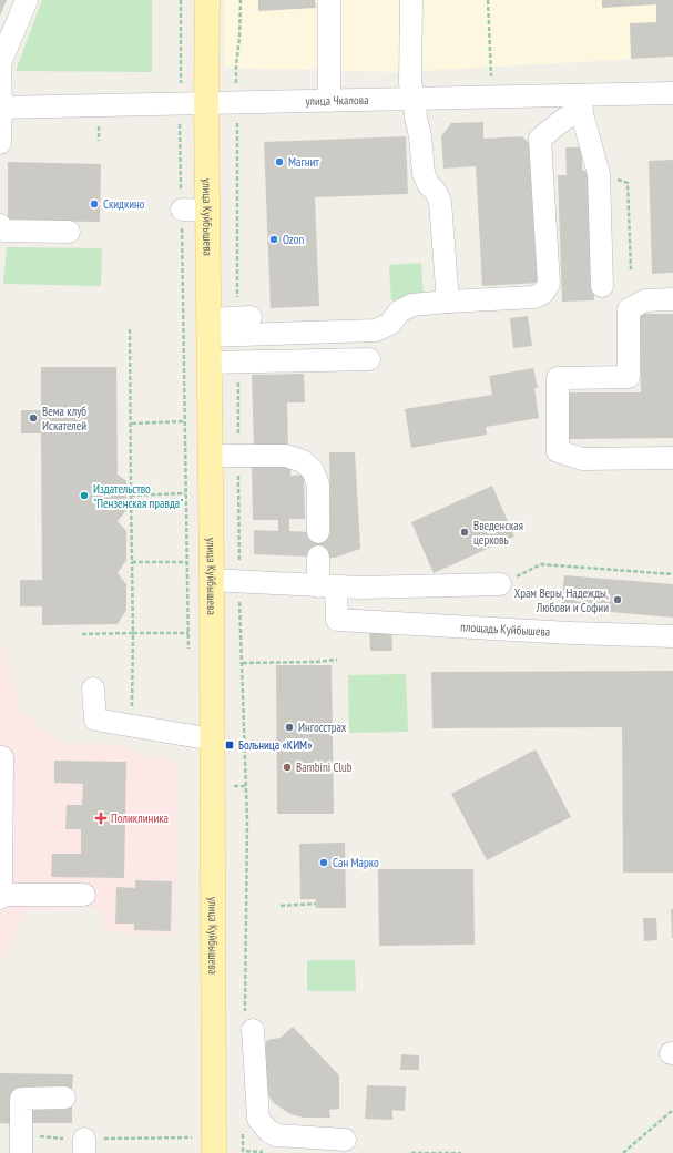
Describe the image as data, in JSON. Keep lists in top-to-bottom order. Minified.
{"streets":{"main road":["улица Куйбышева"],"street":["улица Чкалова","площадь Куйбышева"]},"crossings":[["улица Чкалова","улица Куйбышева"]],"places":{"other":["Магнит","Скидкино","Ozon","Вема клуб Искателей","Издательство \"Пензенская правда\"","Введенская церковь","Храм Веры, Надежды, Любови и Софии","Ингосстрах","Bambini Club","Сан Марко"],"transit":["Больница «КИМ»"],"health":["Поликлиника"]}}
